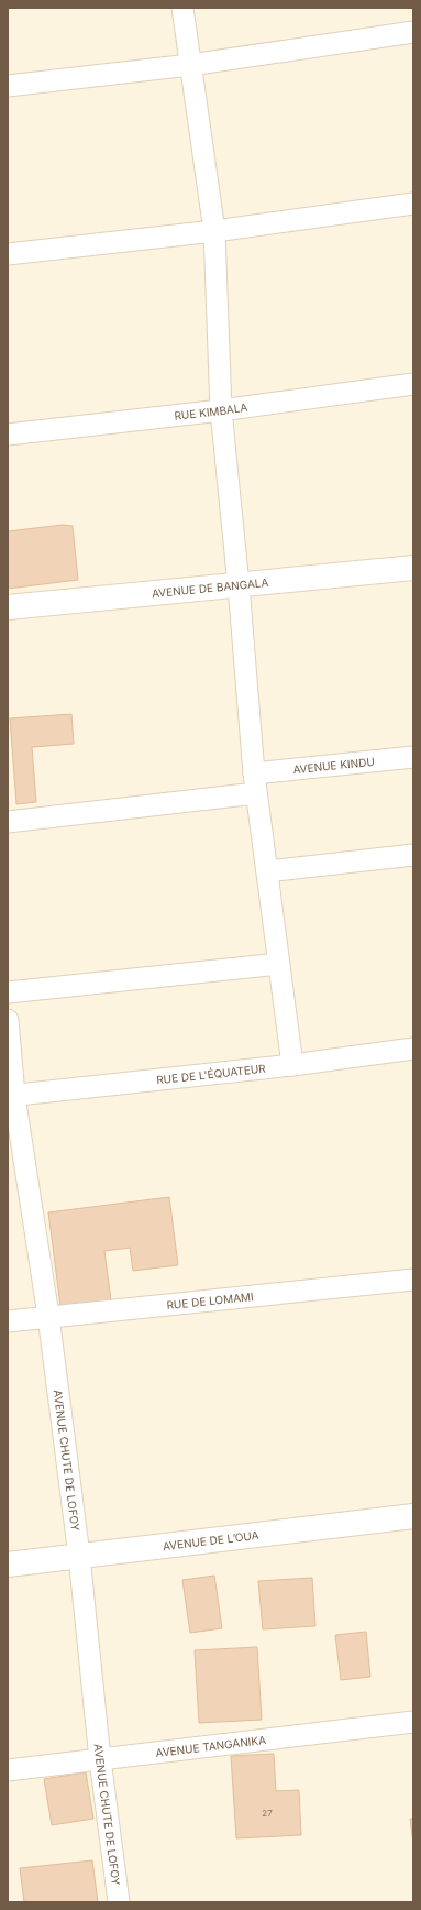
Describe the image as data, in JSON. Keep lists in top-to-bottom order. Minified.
{"streets":{"main road":["AVENUE DE BANGALA","AVENUE DE L’OUA"],"street":["RUE KIMBALA","AVENUE KINDU","RUE DE L'ÉQUATEUR","RUE DE LOMAMI","AVENUE CHUTE DE LOFOY","AVENUE TANGANIKA"]},"crossings":[["RUE DE L'ÉQUATEUR","AVENUE CHUTE DE LOFOY"],["RUE DE LOMAMI","AVENUE CHUTE DE LOFOY"],["AVENUE CHUTE DE LOFOY","AVENUE DE L’OUA"],["AVENUE CHUTE DE LOFOY","AVENUE TANGANIKA"]],"house_numbers":["27"]}
